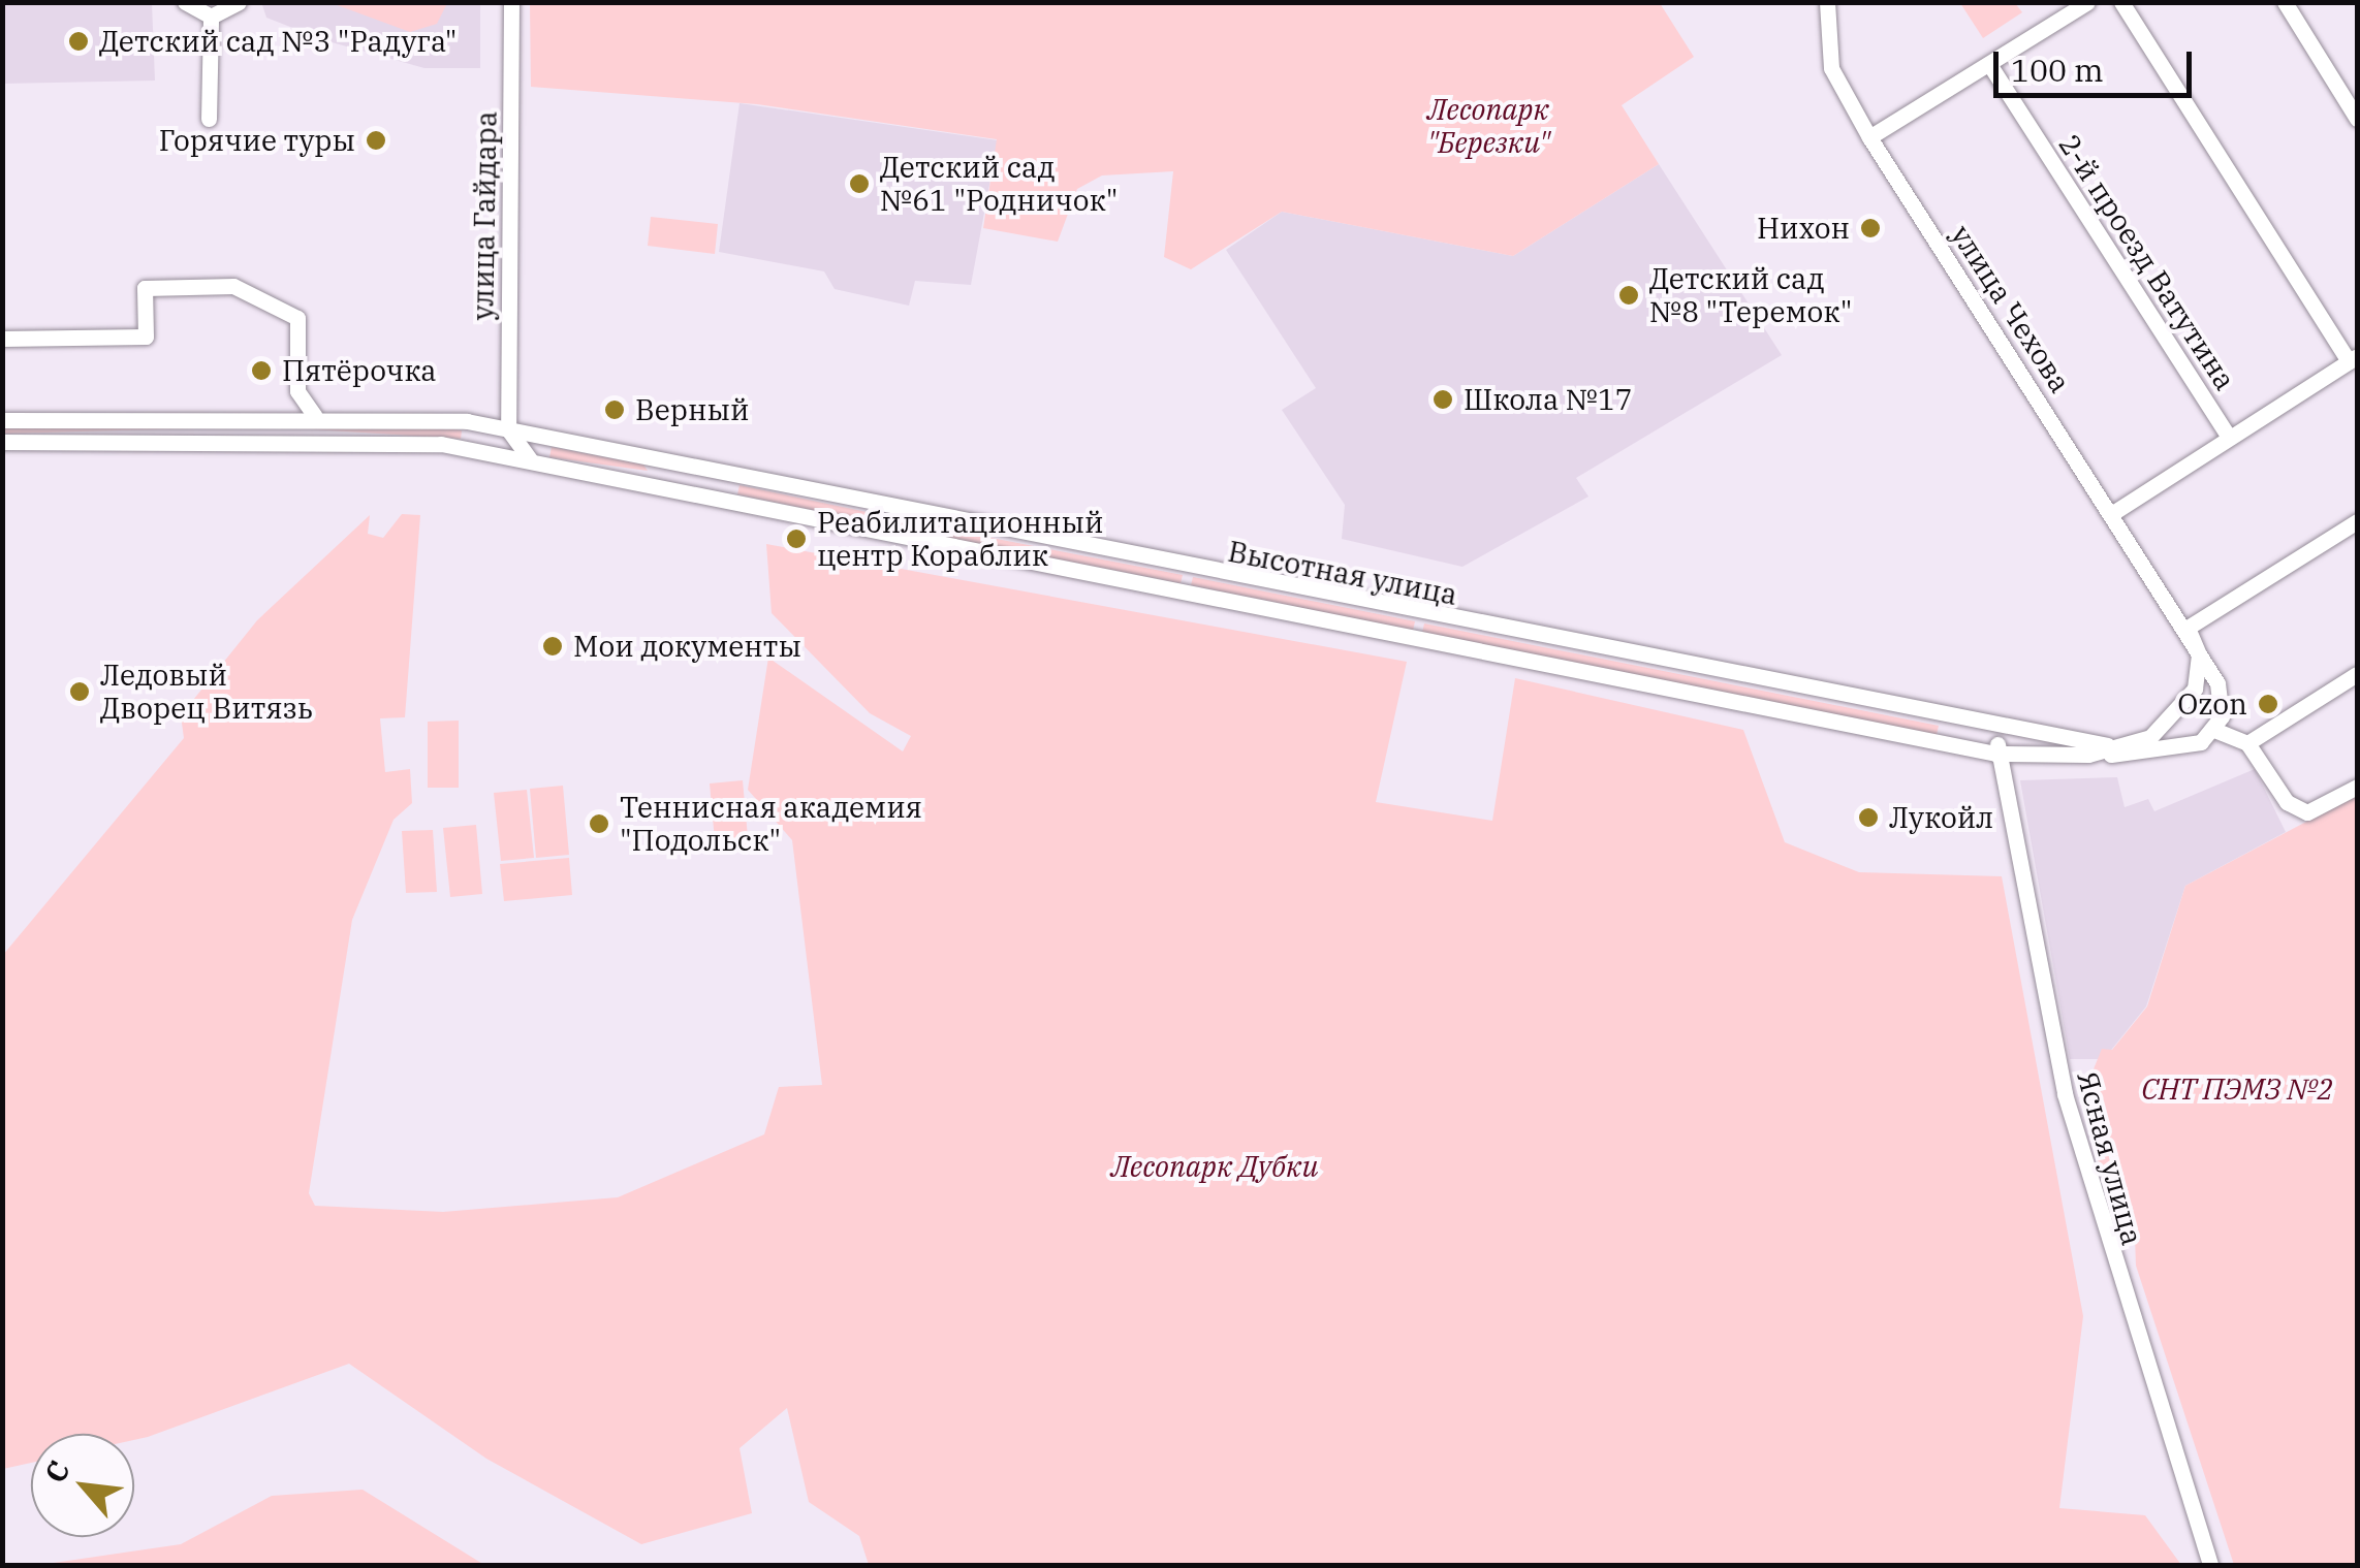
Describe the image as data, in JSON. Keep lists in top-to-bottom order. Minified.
{"streets":{"street":["улица Гайдара","2-й проезд Ватутина","улица Чехова","Высотная улица","Ясная улица"]},"crossings":[["улица Гайдара","Высотная улица"],["улица Чехова","Высотная улица"],["Высотная улица","Ясная улица"]],"parks":["Лесопарк \"Березки\"","СНТ ПЭМЗ №2","Лесопарк Дубки"],"places":["Детский сад №3 \"Радуга\"","Горячие туры","Детский сад №61 \"Родничок\"","Нихон","Детский сад №8 \"Теремок\"","Пятёрочка","Школа №17","Верный","Реабилитационный центр Кораблик","Мои документы","Ледовый Дворец Витязь","Ozon","Лукойл","Теннисная академия \"Подольск\""],"scale_bar":"100 m","north":"top left"}
